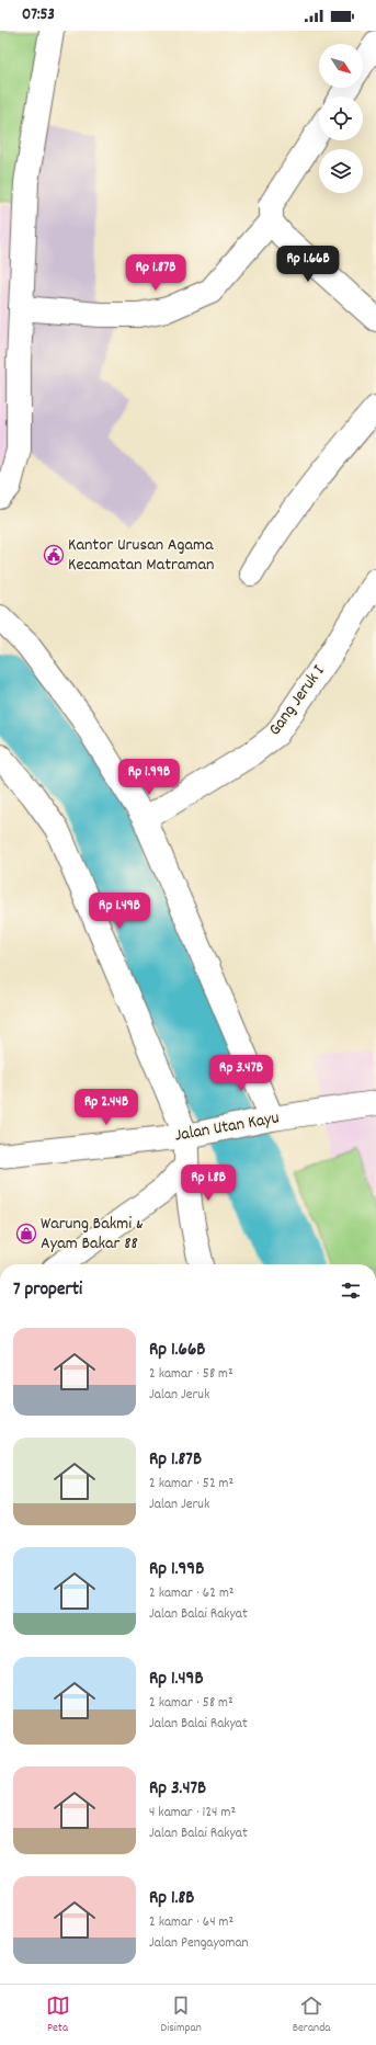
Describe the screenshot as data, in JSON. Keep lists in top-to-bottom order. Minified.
{"streets":{"street":["Gang Jeruk I","Jalan Utan Kayu"]},"places":{"public building":["Kantor Urusan Agama Kecamatan Matraman"],"shop":["Warung Bakmi & Ayam Bakar 88"]},"north":"bottom right","page":{"status":"07:53","price":["Rp 1.66B","Rp 1.87B","Rp 1.99B","Rp 1.49B","Rp 3.47B","Rp 2.44B","Rp 1.8B"],"heading":"7 properti","list":[{"name":"Rp 1.66B","note":"2 kamar · 58 m² · Jalan Jeruk"},{"name":"Rp 1.87B","note":"2 kamar · 52 m² · Jalan Jeruk"},{"name":"Rp 1.99B","note":"2 kamar · 62 m² · Jalan Balai Rakyat"},{"name":"Rp 1.49B","note":"2 kamar · 58 m² · Jalan Balai Rakyat"},{"name":"Rp 3.47B","note":"4 kamar · 124 m² · Jalan Balai Rakyat"},{"name":"Rp 1.8B","note":"2 kamar · 64 m² · Jalan Pengayoman"}],"tabs":["Peta","Disimpan","Beranda"]}}
